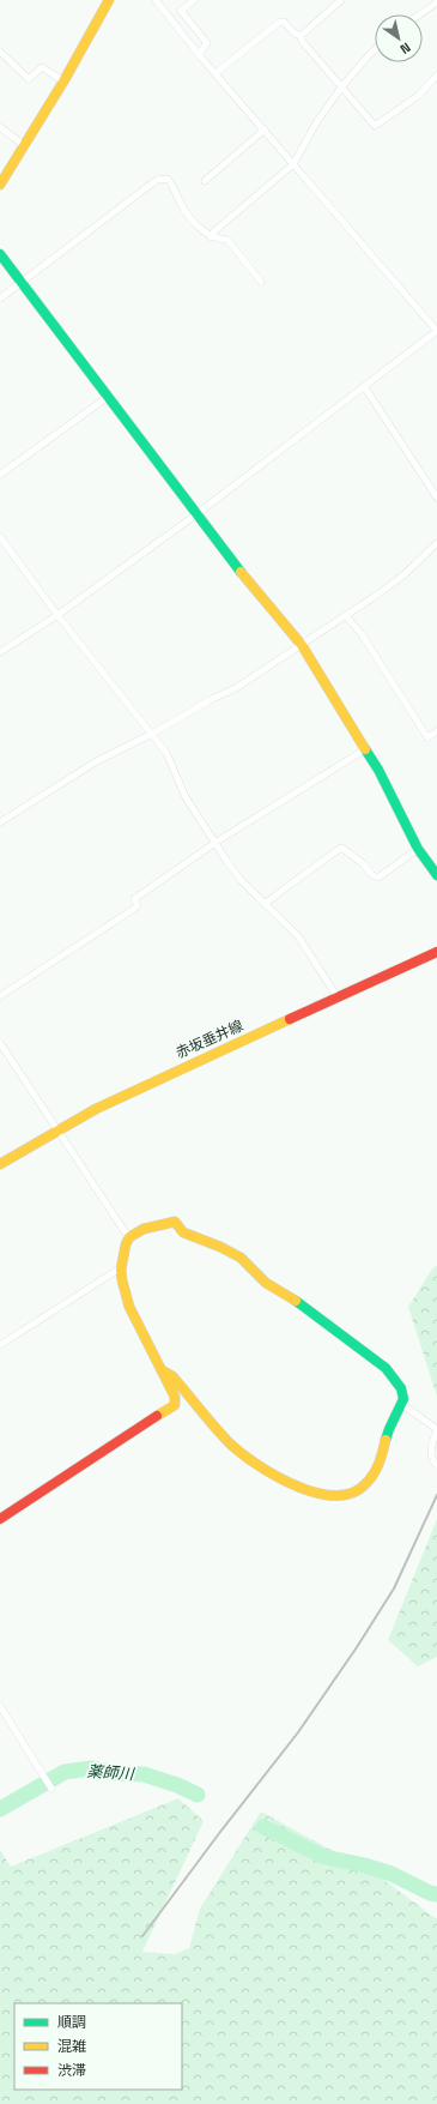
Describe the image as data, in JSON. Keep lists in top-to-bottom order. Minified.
{"streets":{"street":["赤坂垂井線"]},"water":["薬師川"],"legend":["順調","混雑","渋滞"],"north":"bottom right"}
